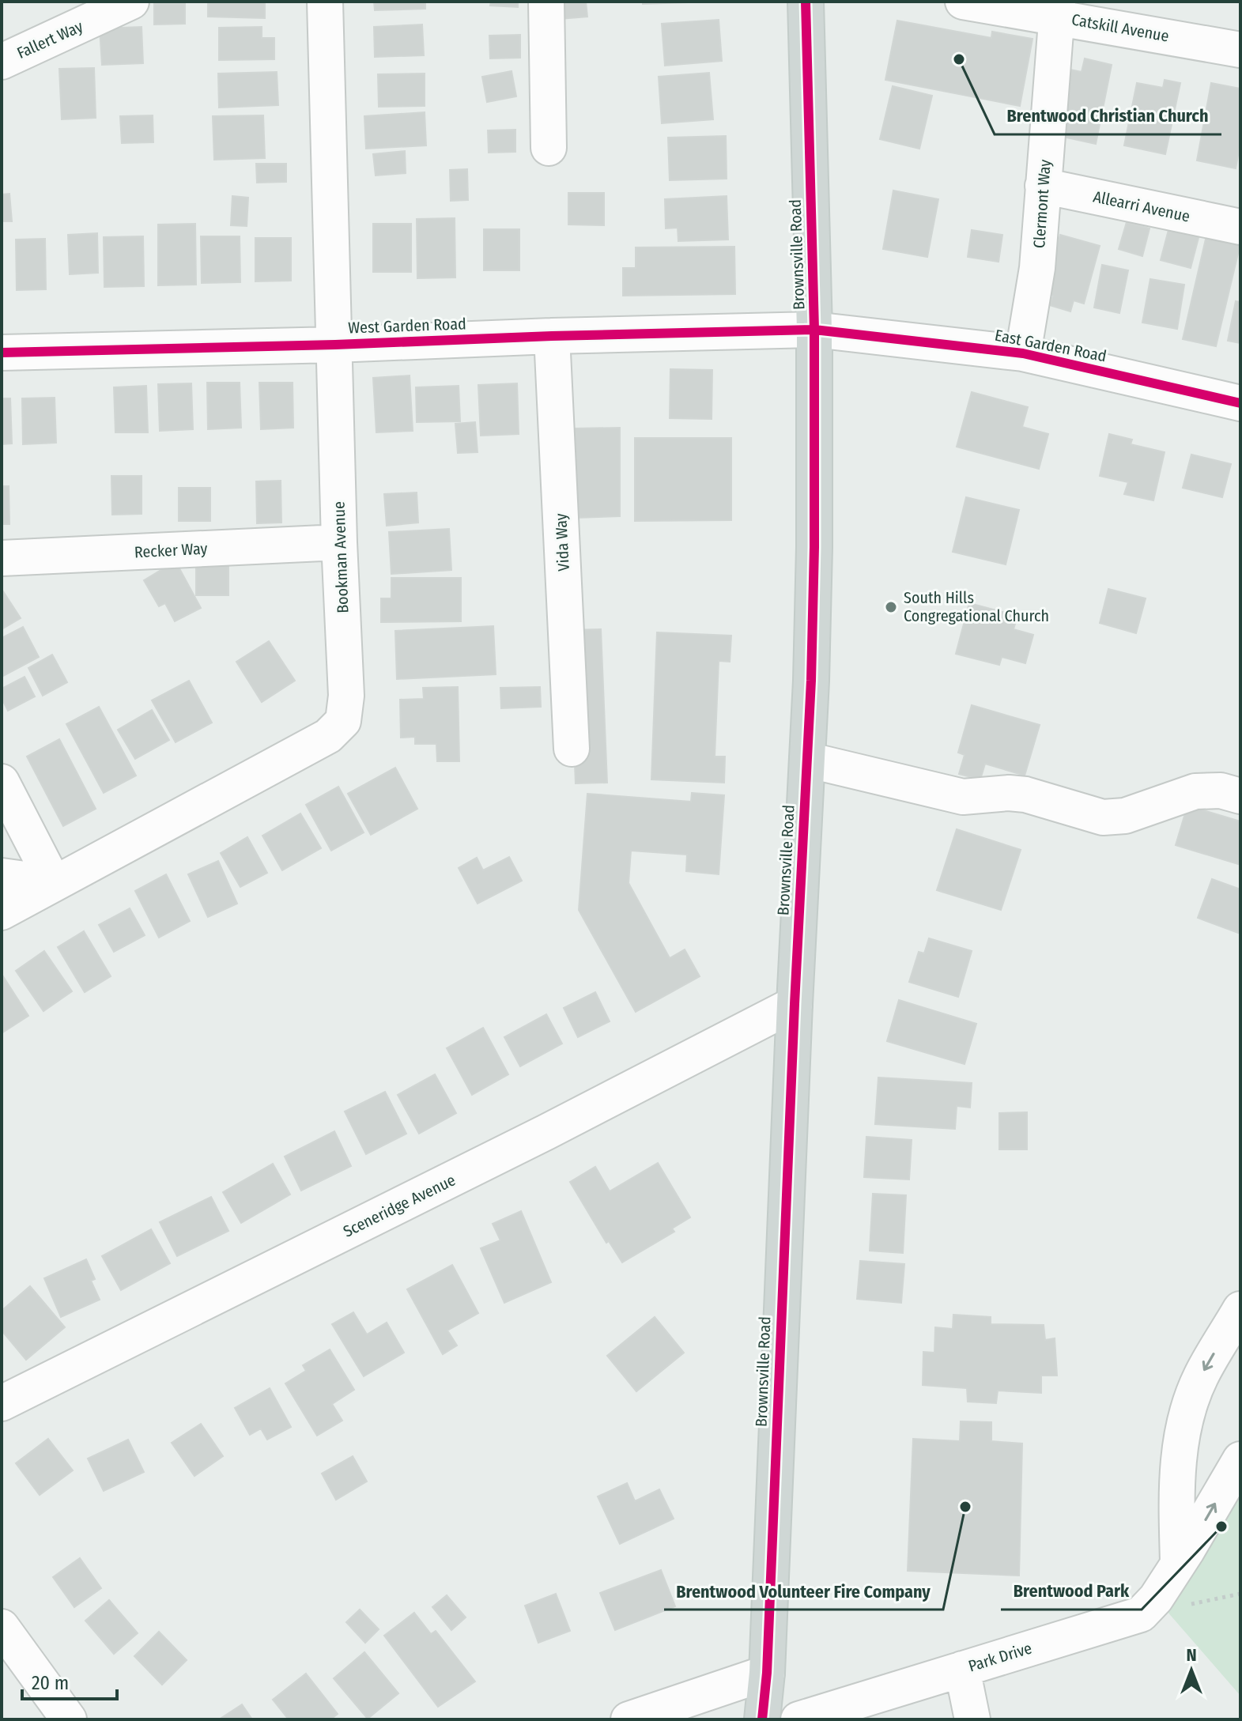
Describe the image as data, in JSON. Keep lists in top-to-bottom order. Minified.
{"streets":{"main road":["Brownsville Road"],"street":["Catskill Avenue","Fallert Way","Clermont Way","Allearri Avenue","West Garden Road","East Garden Road","Vida Way","Recker Way","Bookman Avenue","Sceneridge Avenue","Park Drive"]},"crossings":[["Catskill Avenue","Clermont Way"],["Clermont Way","Allearri Avenue"],["Clermont Way","East Garden Road"],["Brownsville Road","West Garden Road"],["Brownsville Road","East Garden Road"],["Brownsville Road","Sceneridge Avenue"],["West Garden Road","East Garden Road"],["West Garden Road","Vida Way"],["West Garden Road","Bookman Avenue"],["Recker Way","Bookman Avenue"]],"places":["Brentwood Christian Church","South Hills Congregational Church","Brentwood Volunteer Fire Company","Brentwood Park"],"scale_bar":"20 m","north":"top"}
